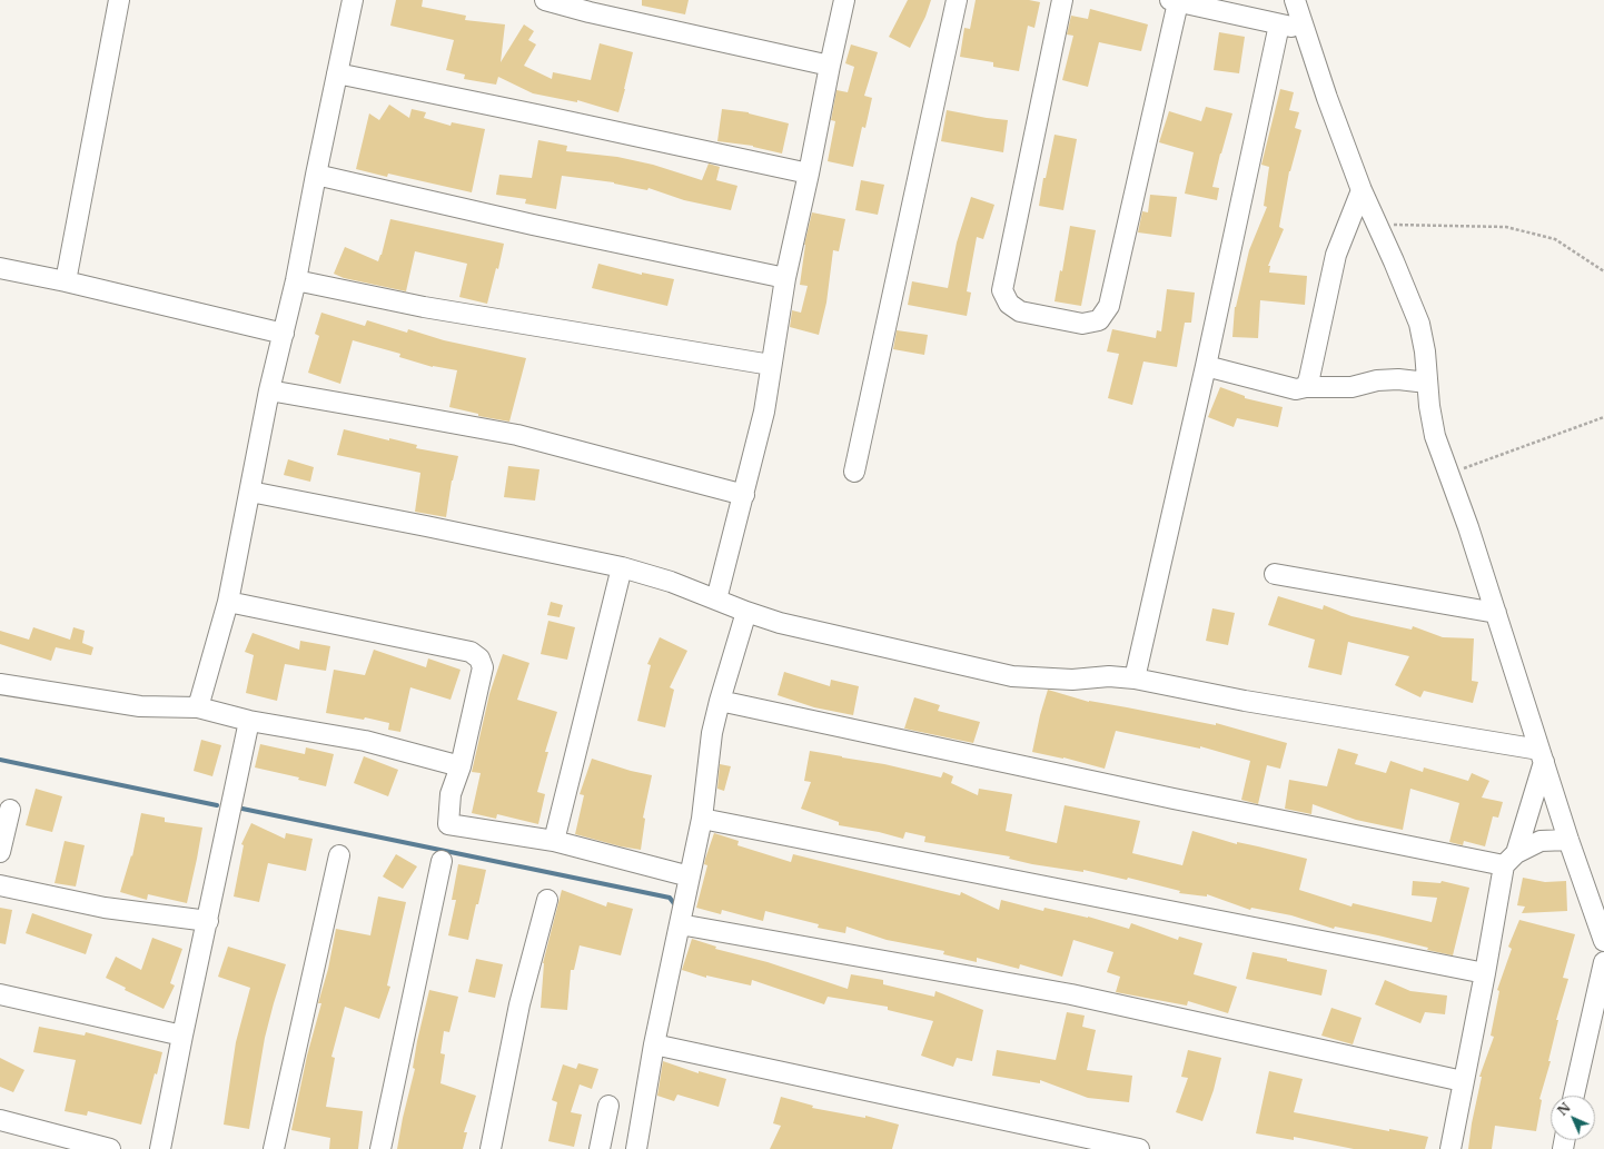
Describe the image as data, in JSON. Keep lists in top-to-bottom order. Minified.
{"north":"top left"}
